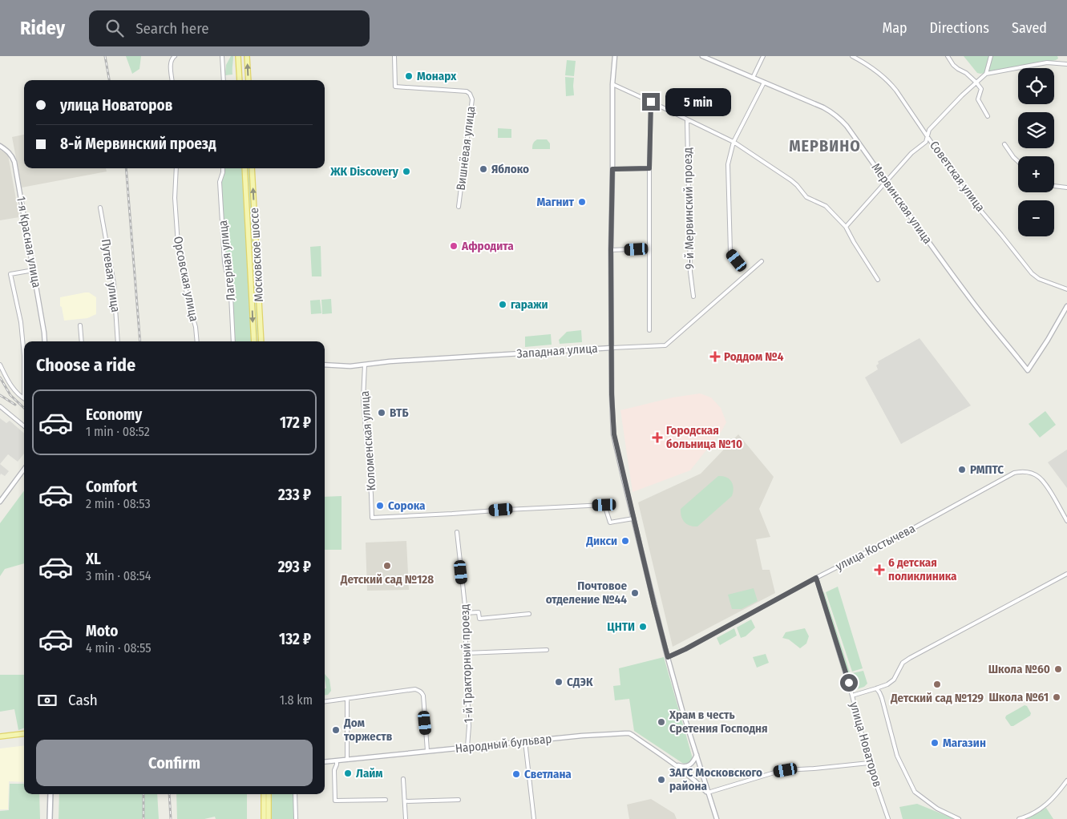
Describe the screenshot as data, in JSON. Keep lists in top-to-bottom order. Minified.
{"streets":{"main road":["Московское шоссе"],"street":["Вишнёвая улица","Советская улица","Мервинская улица","9-й Мервинский проезд","1-я Красная улица","Лагерная улица","Путевая улица","Орсовская улица","Западная улица","Коломенская улица","улица Костычева","1-й Тракторный проезд","Народный бульвар","улица Новаторов"]},"crossings":[["Западная улица","Коломенская улица"],["улица Костычева","улица Новаторов"],["1-й Тракторный проезд","Народный бульвар"]],"districts":["МЕРВИНО"],"places":{"other":["Монарх","Яблоко","ЖК Discovery","Магнит","Афродита","гаражи","ВТБ","РМПТС","Сорока","Дикси","Детский сад №128","Почтовое отделение №44","ЦНТИ","Школа №60","СДЭК","Детский сад №129","Школа №61","Храм в честь Сретения Господня","Дом торжеств","Магазин","Лайм","Светлана","ЗАГС Московского района"],"health":["Роддом №4","Городская больница №10","6 детская поликлиника"]},"page":{"header":"Ridey","search":"Search here","nav":["Map","Directions","Saved"],"map_buttons":["+","−"],"banner":["улица Новаторов","8-й Мервинский проезд"],"bubble":"5 min","heading":"Choose a ride","list":[{"name":"Economy","note":"1 min · 08:52","value":"172 ₽"},{"name":"Comfort","note":"2 min · 08:53","value":"233 ₽"},{"name":"XL","note":"3 min · 08:54","value":"293 ₽"},{"name":"Moto","note":"4 min · 08:55","value":"132 ₽"}],"pay":["Cash","1.8 km"],"buttons":"Confirm"}}
